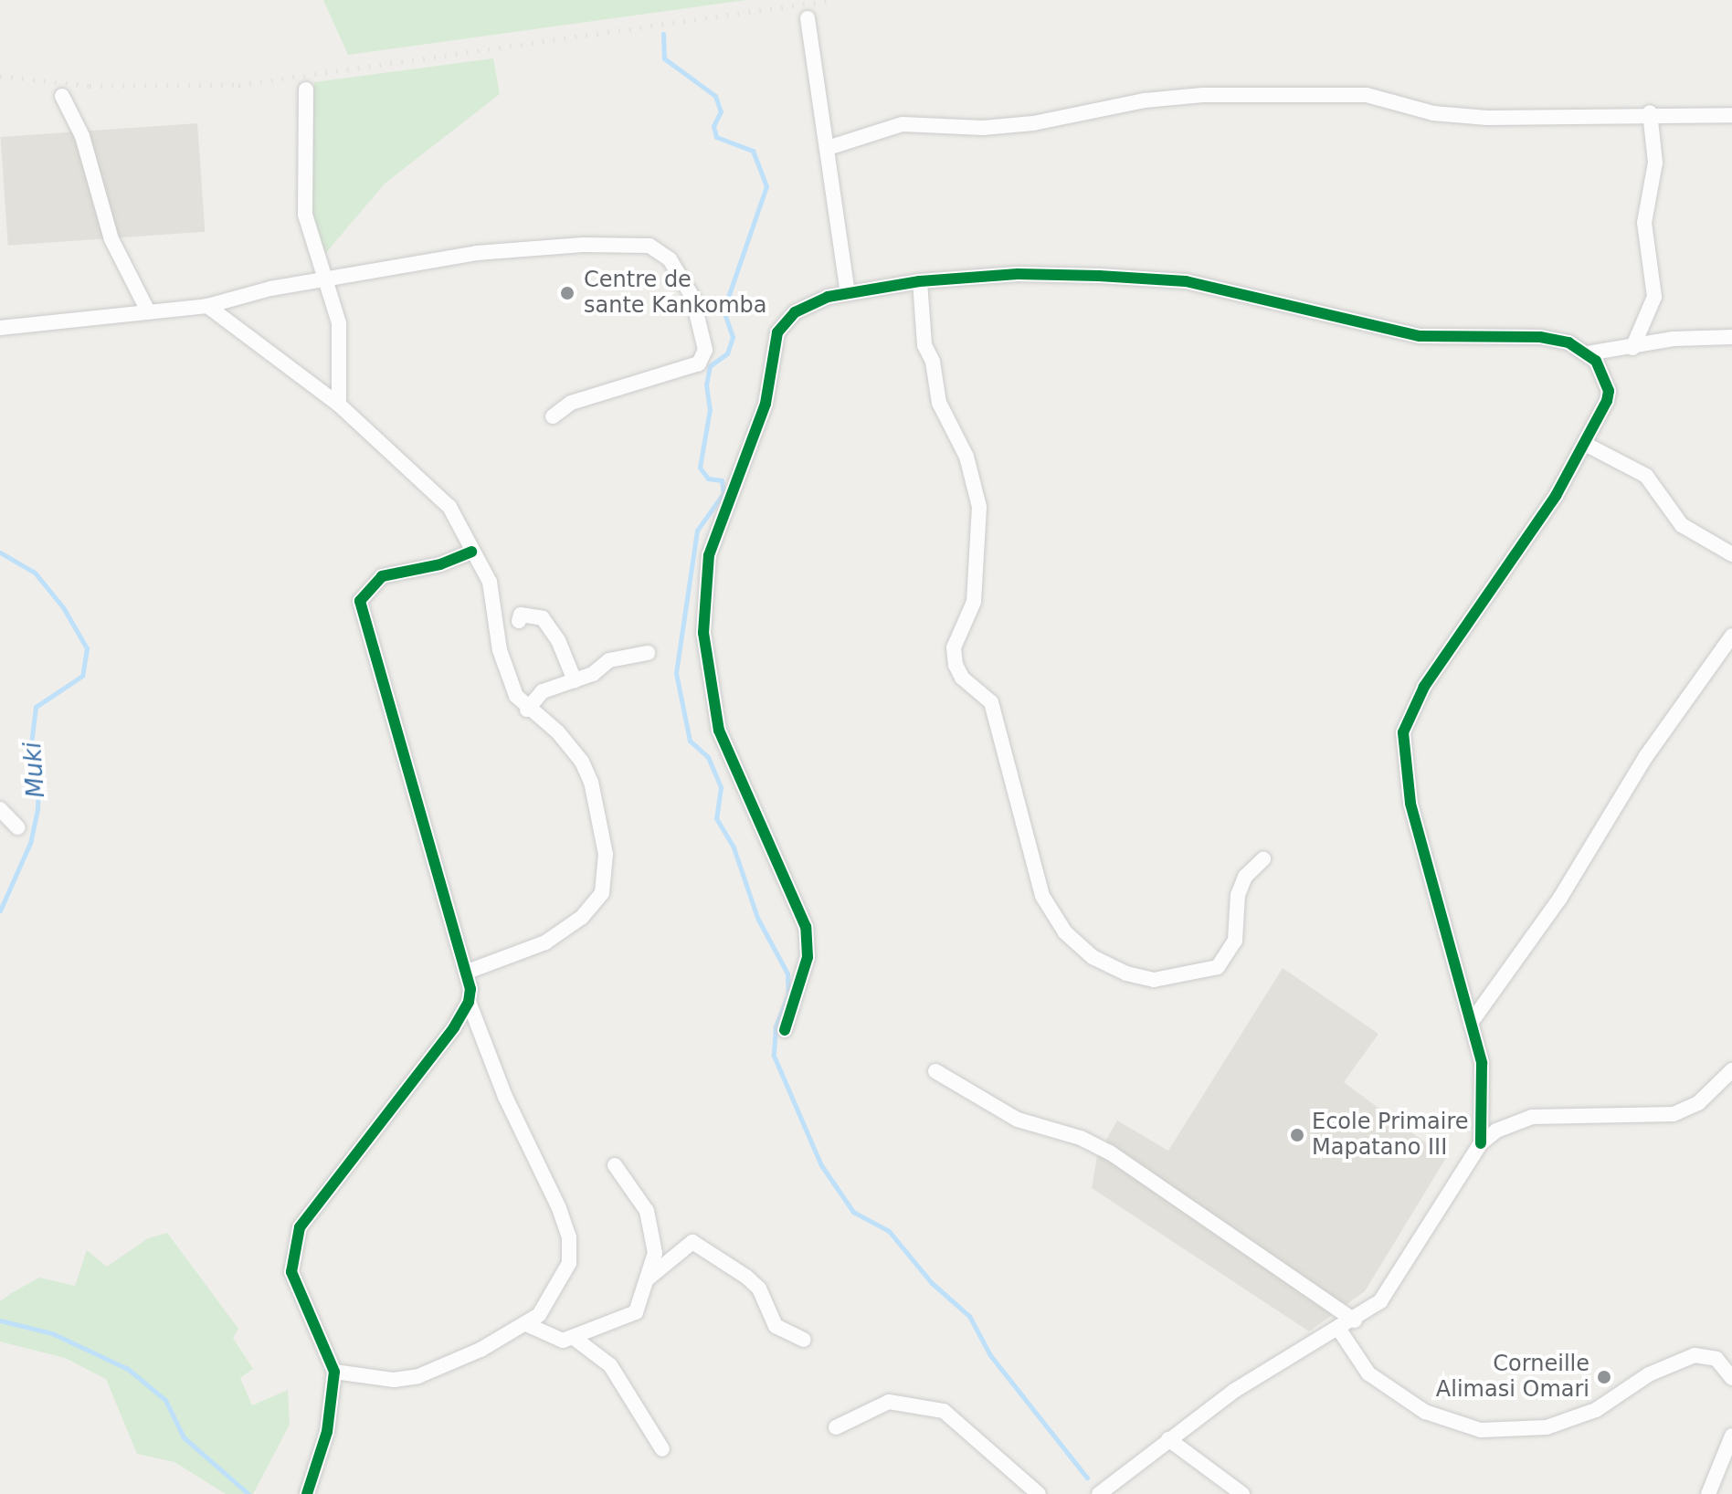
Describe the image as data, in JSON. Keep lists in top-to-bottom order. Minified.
{"water":["Muki"],"places":["Centre de sante Kankomba","Ecole Primaire Mapatano III","Corneille Alimasi Omari"]}
